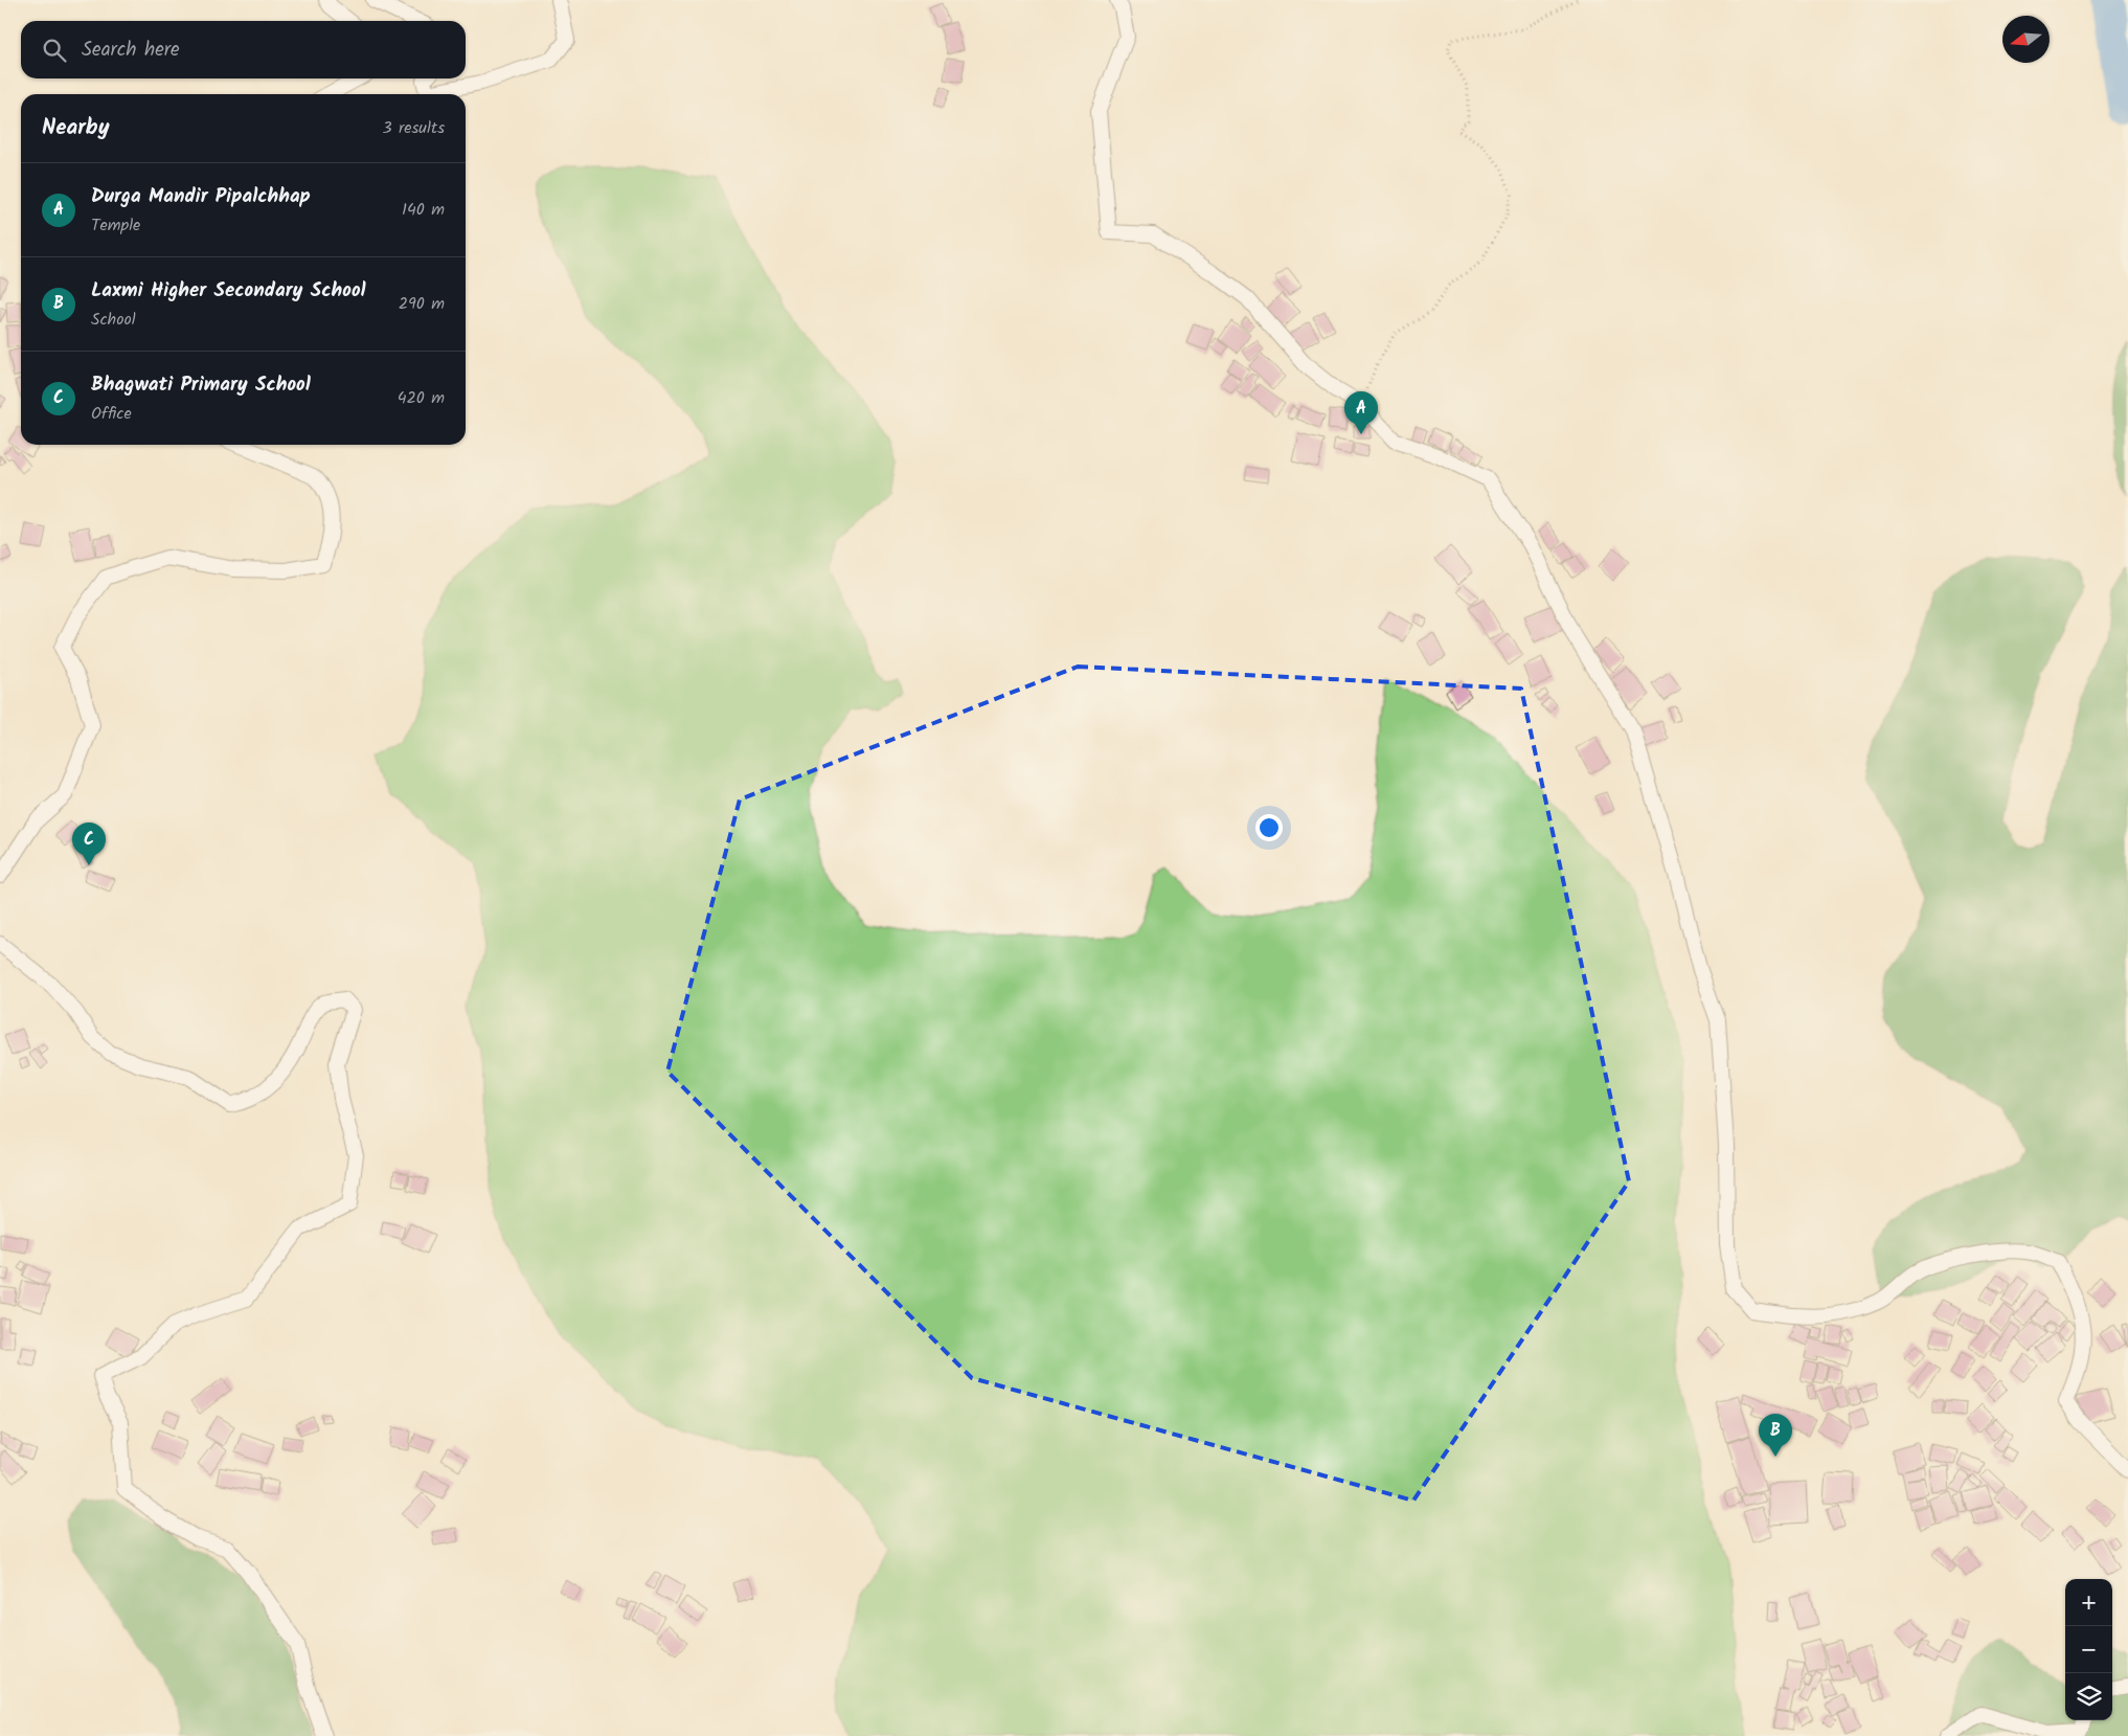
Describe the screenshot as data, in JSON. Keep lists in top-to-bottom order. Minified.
{"north":"left","page":{"search":"Search here","heading":["Nearby","3 results"],"list":[{"mark":"A","name":"Durga Mandir Pipalchhap","note":"Temple","value":"140 m"},{"mark":"B","name":"Laxmi Higher Secondary School","note":"School","value":"290 m"},{"mark":"C","name":"Bhagwati Primary School","note":"Office","value":"420 m"}],"pins":["A","C","B"],"map_buttons":["+","−"]}}
